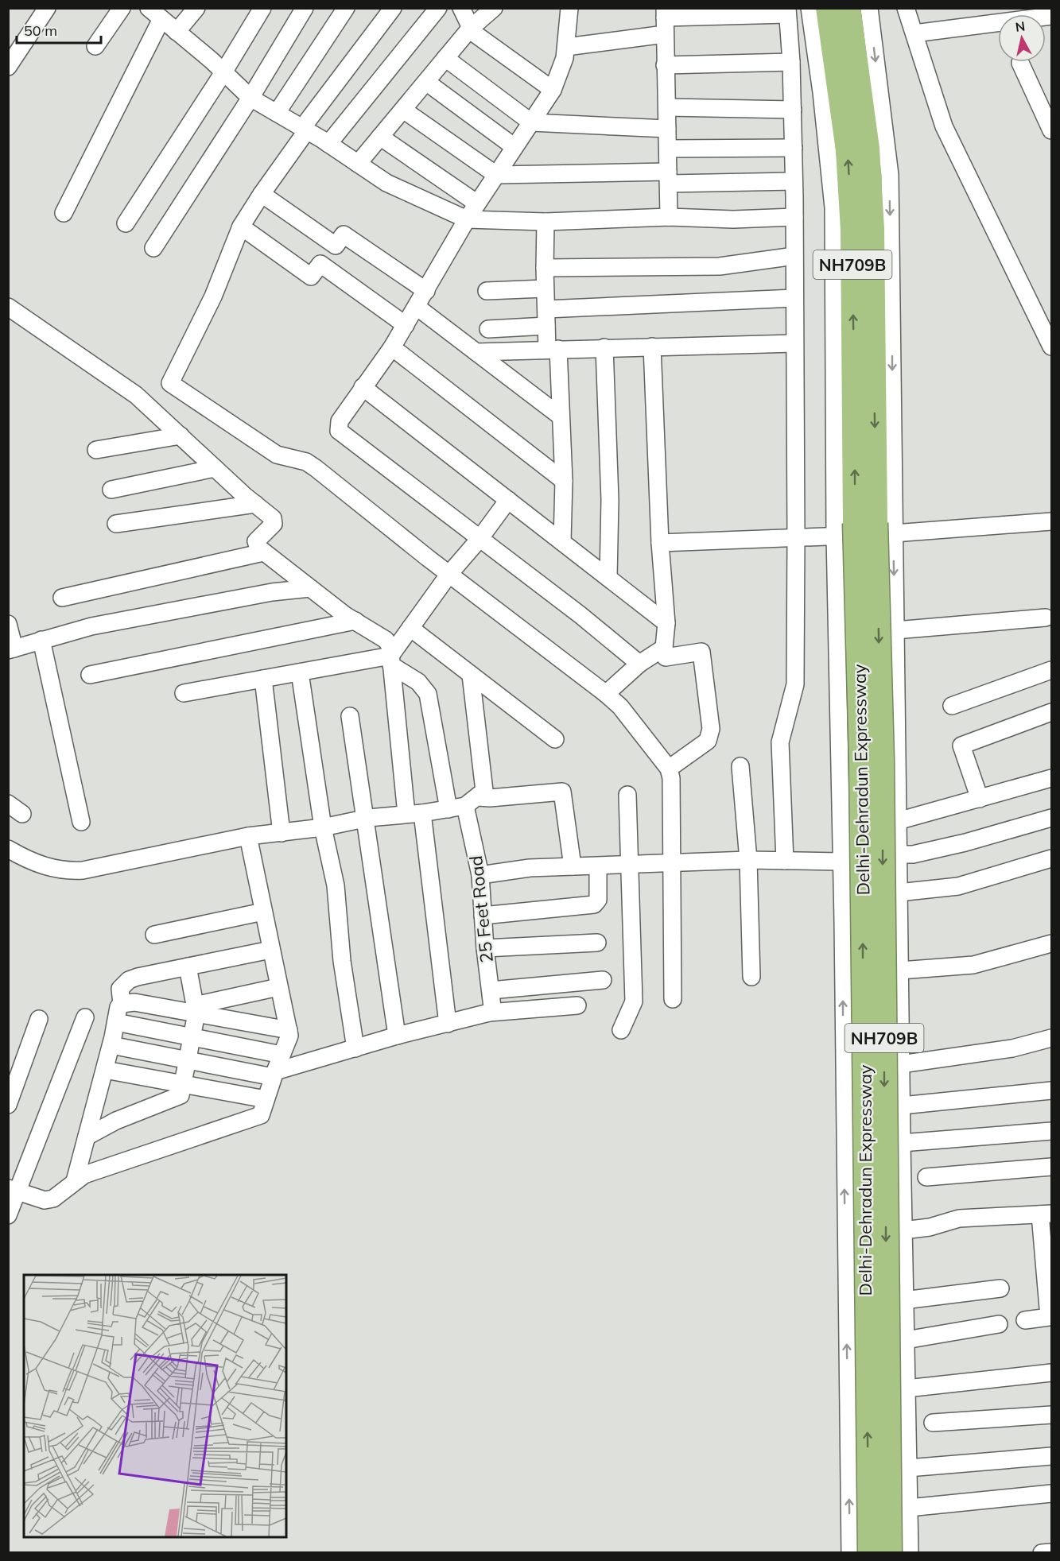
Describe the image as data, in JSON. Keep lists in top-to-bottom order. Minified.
{"streets":{"highway":["NH709B","Delhi-Dehradun Expressway"],"street":["25 Feet Road"]},"scale_bar":"50 m","north":"top"}
